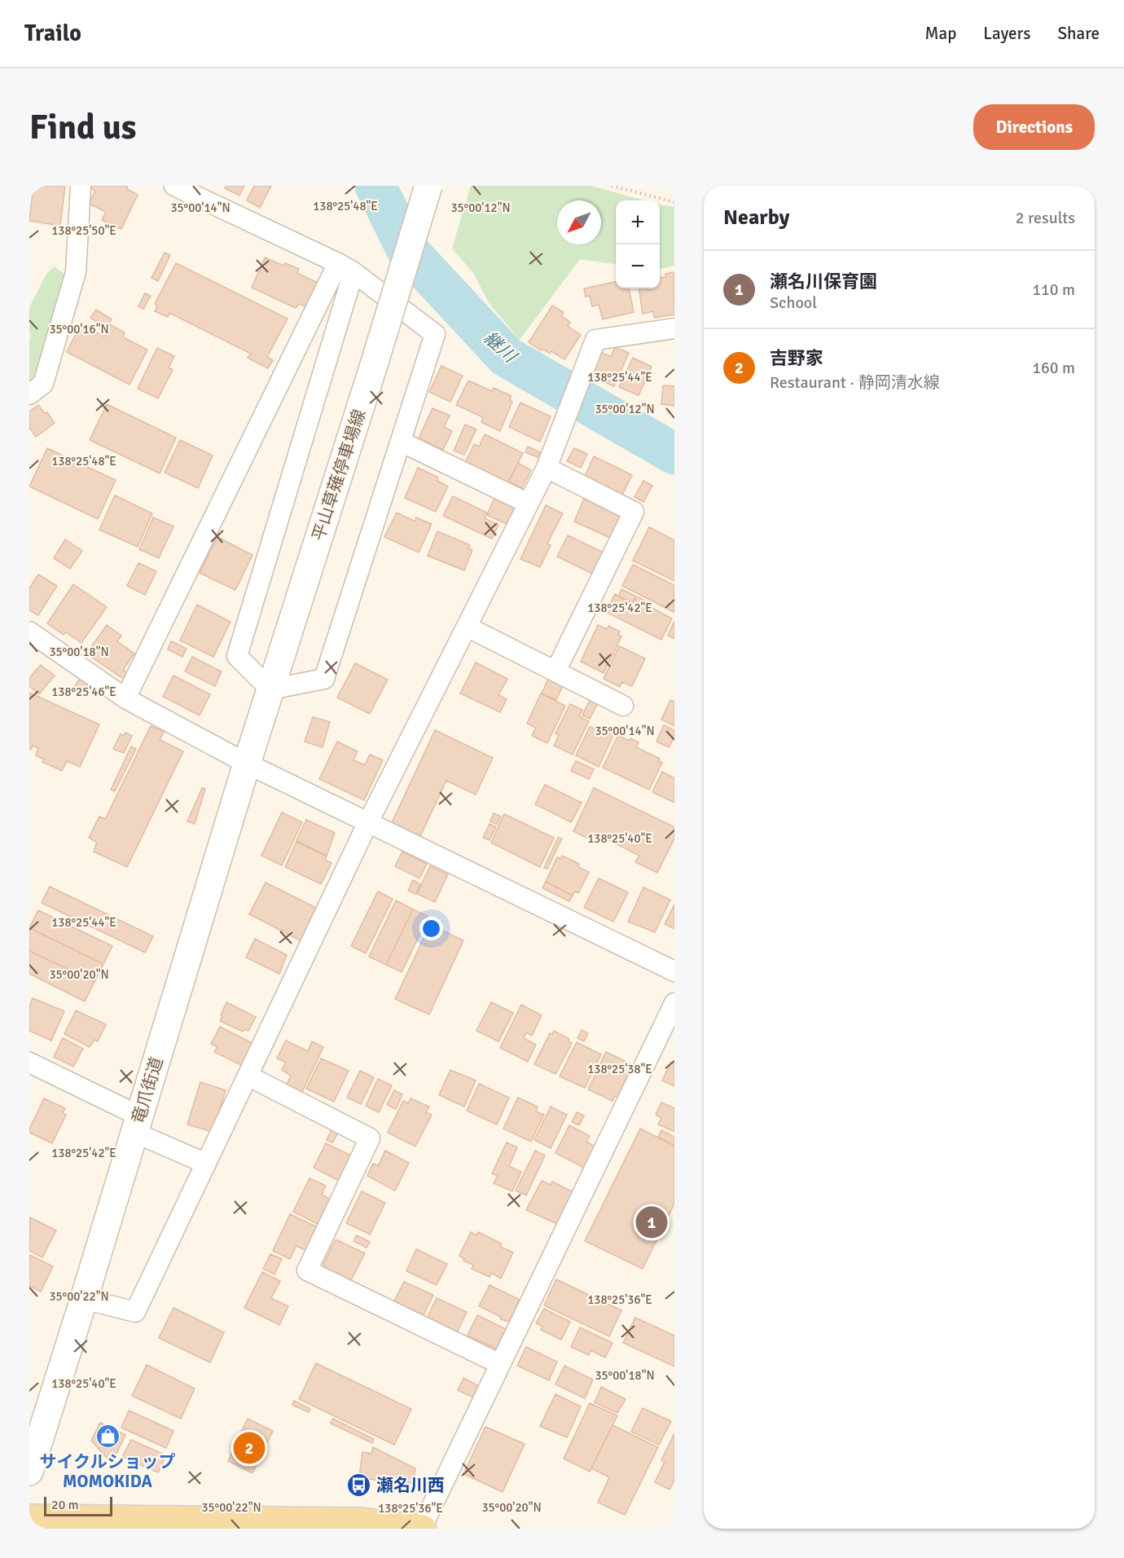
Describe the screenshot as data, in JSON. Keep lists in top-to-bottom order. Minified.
{"streets":{"main road":["平山草薙停車場線","竜爪街道"]},"crossings":[["平山草薙停車場線","竜爪街道"]],"water":["継川"],"places":{"shop":["サイクルショップ MOMOKIDA"],"bus stop":["瀬名川西"]},"scale_bar":"20 m","north":"bottom left","page":{"header":"Trailo","nav":["Map","Layers","Share"],"buttons":"Directions","title":"Find us","heading":["Nearby","2 results"],"map_buttons":["+","−"],"list":[{"mark":"1","name":"瀬名川保育園","note":"School","value":"110 m"},{"mark":"2","name":"吉野家","note":"Restaurant · 静岡清水線","value":"160 m"}],"pins":["1","2"],"scale":"20 m"},"coordinates":["138°25'48\"E","35°00'12\"N","35°00'14\"N","138°25'50\"E","35°00'16\"N","138°25'44\"E","138°25'42\"E","35°00'18\"N","138°25'46\"E","138°25'40\"E","35°00'20\"N","138°25'38\"E","35°00'22\"N","138°25'36\"E"]}
